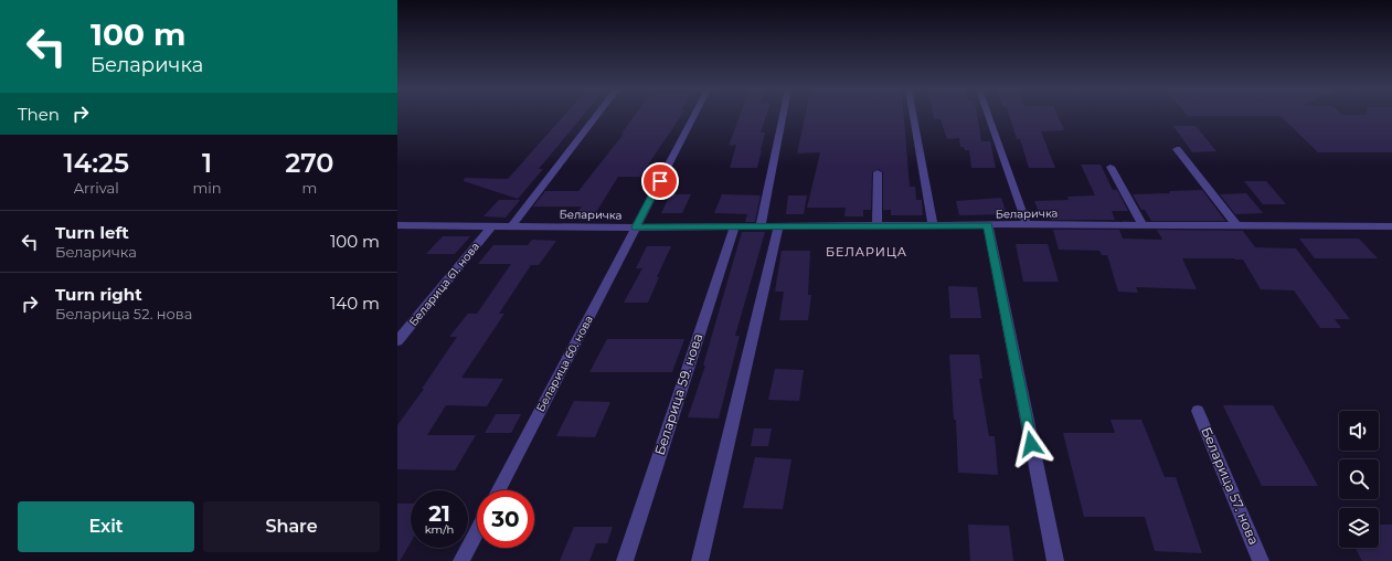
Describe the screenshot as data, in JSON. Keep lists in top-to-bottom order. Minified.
{"streets":{"street":["Беларичка","Беларица 61. нова","Беларица 60. нова","Беларица 59. нова","Беларица 57. нова"]},"crossings":[["Беларичка","Беларица 61. нова"],["Беларичка","Беларица 60. нова"],["Беларичка","Беларица 59. нова"]],"districts":["БЕЛАРИЦА"],"page":{"turn":["100 m","Беларичка"],"then":"Then","eta":["14:25","Arrival","1","min","270","m"],"list":[{"name":"Turn left","note":"Беларичка","value":"100 m"},{"name":"Turn right","note":"Беларица 52. нова","value":"140 m"}],"speed":"21 km/h","limit":"30","buttons":["Exit","Share"]}}
